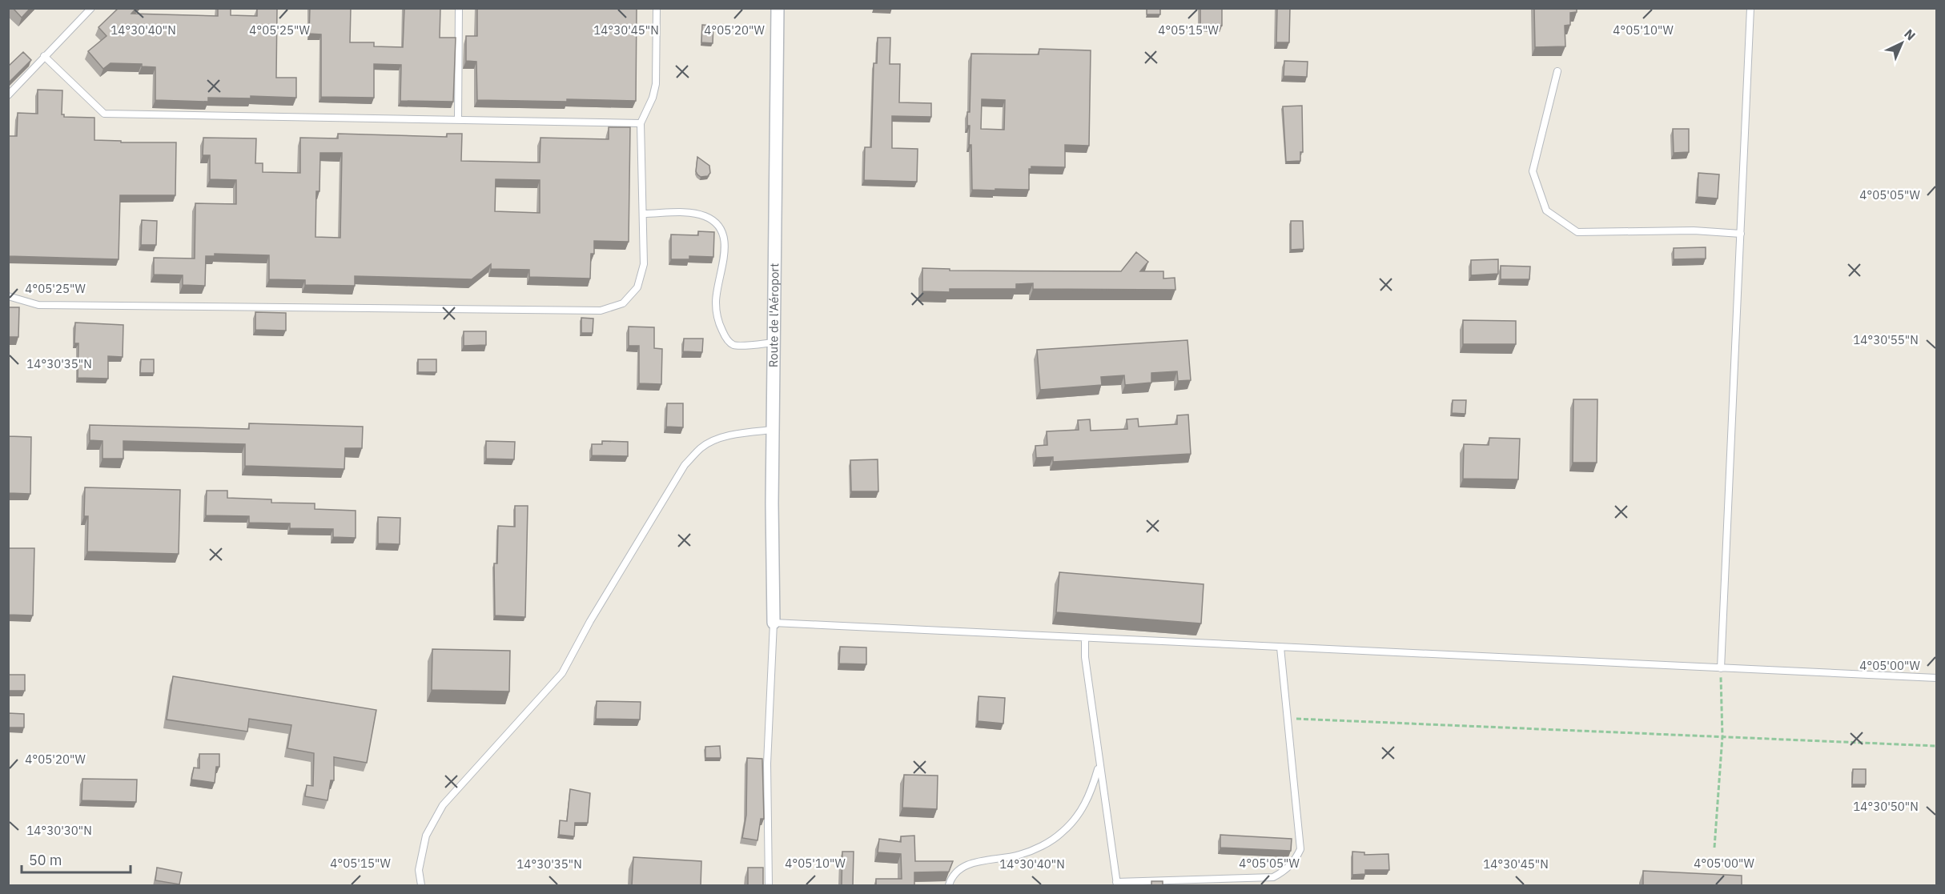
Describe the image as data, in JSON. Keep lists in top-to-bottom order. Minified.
{"streets":{"street":["Route de l'Aéroport"]},"scale_bar":"50 m","north":"top right","coordinates":["14°30'40\"N","14°30'45\"N","4°05'25\"W","4°05'20\"W","4°05'15\"W","4°05'10\"W","4°05'05\"W","14°30'55\"N","14°30'35\"N","4°05'00\"W","14°30'50\"N","14°30'30\"N"]}
